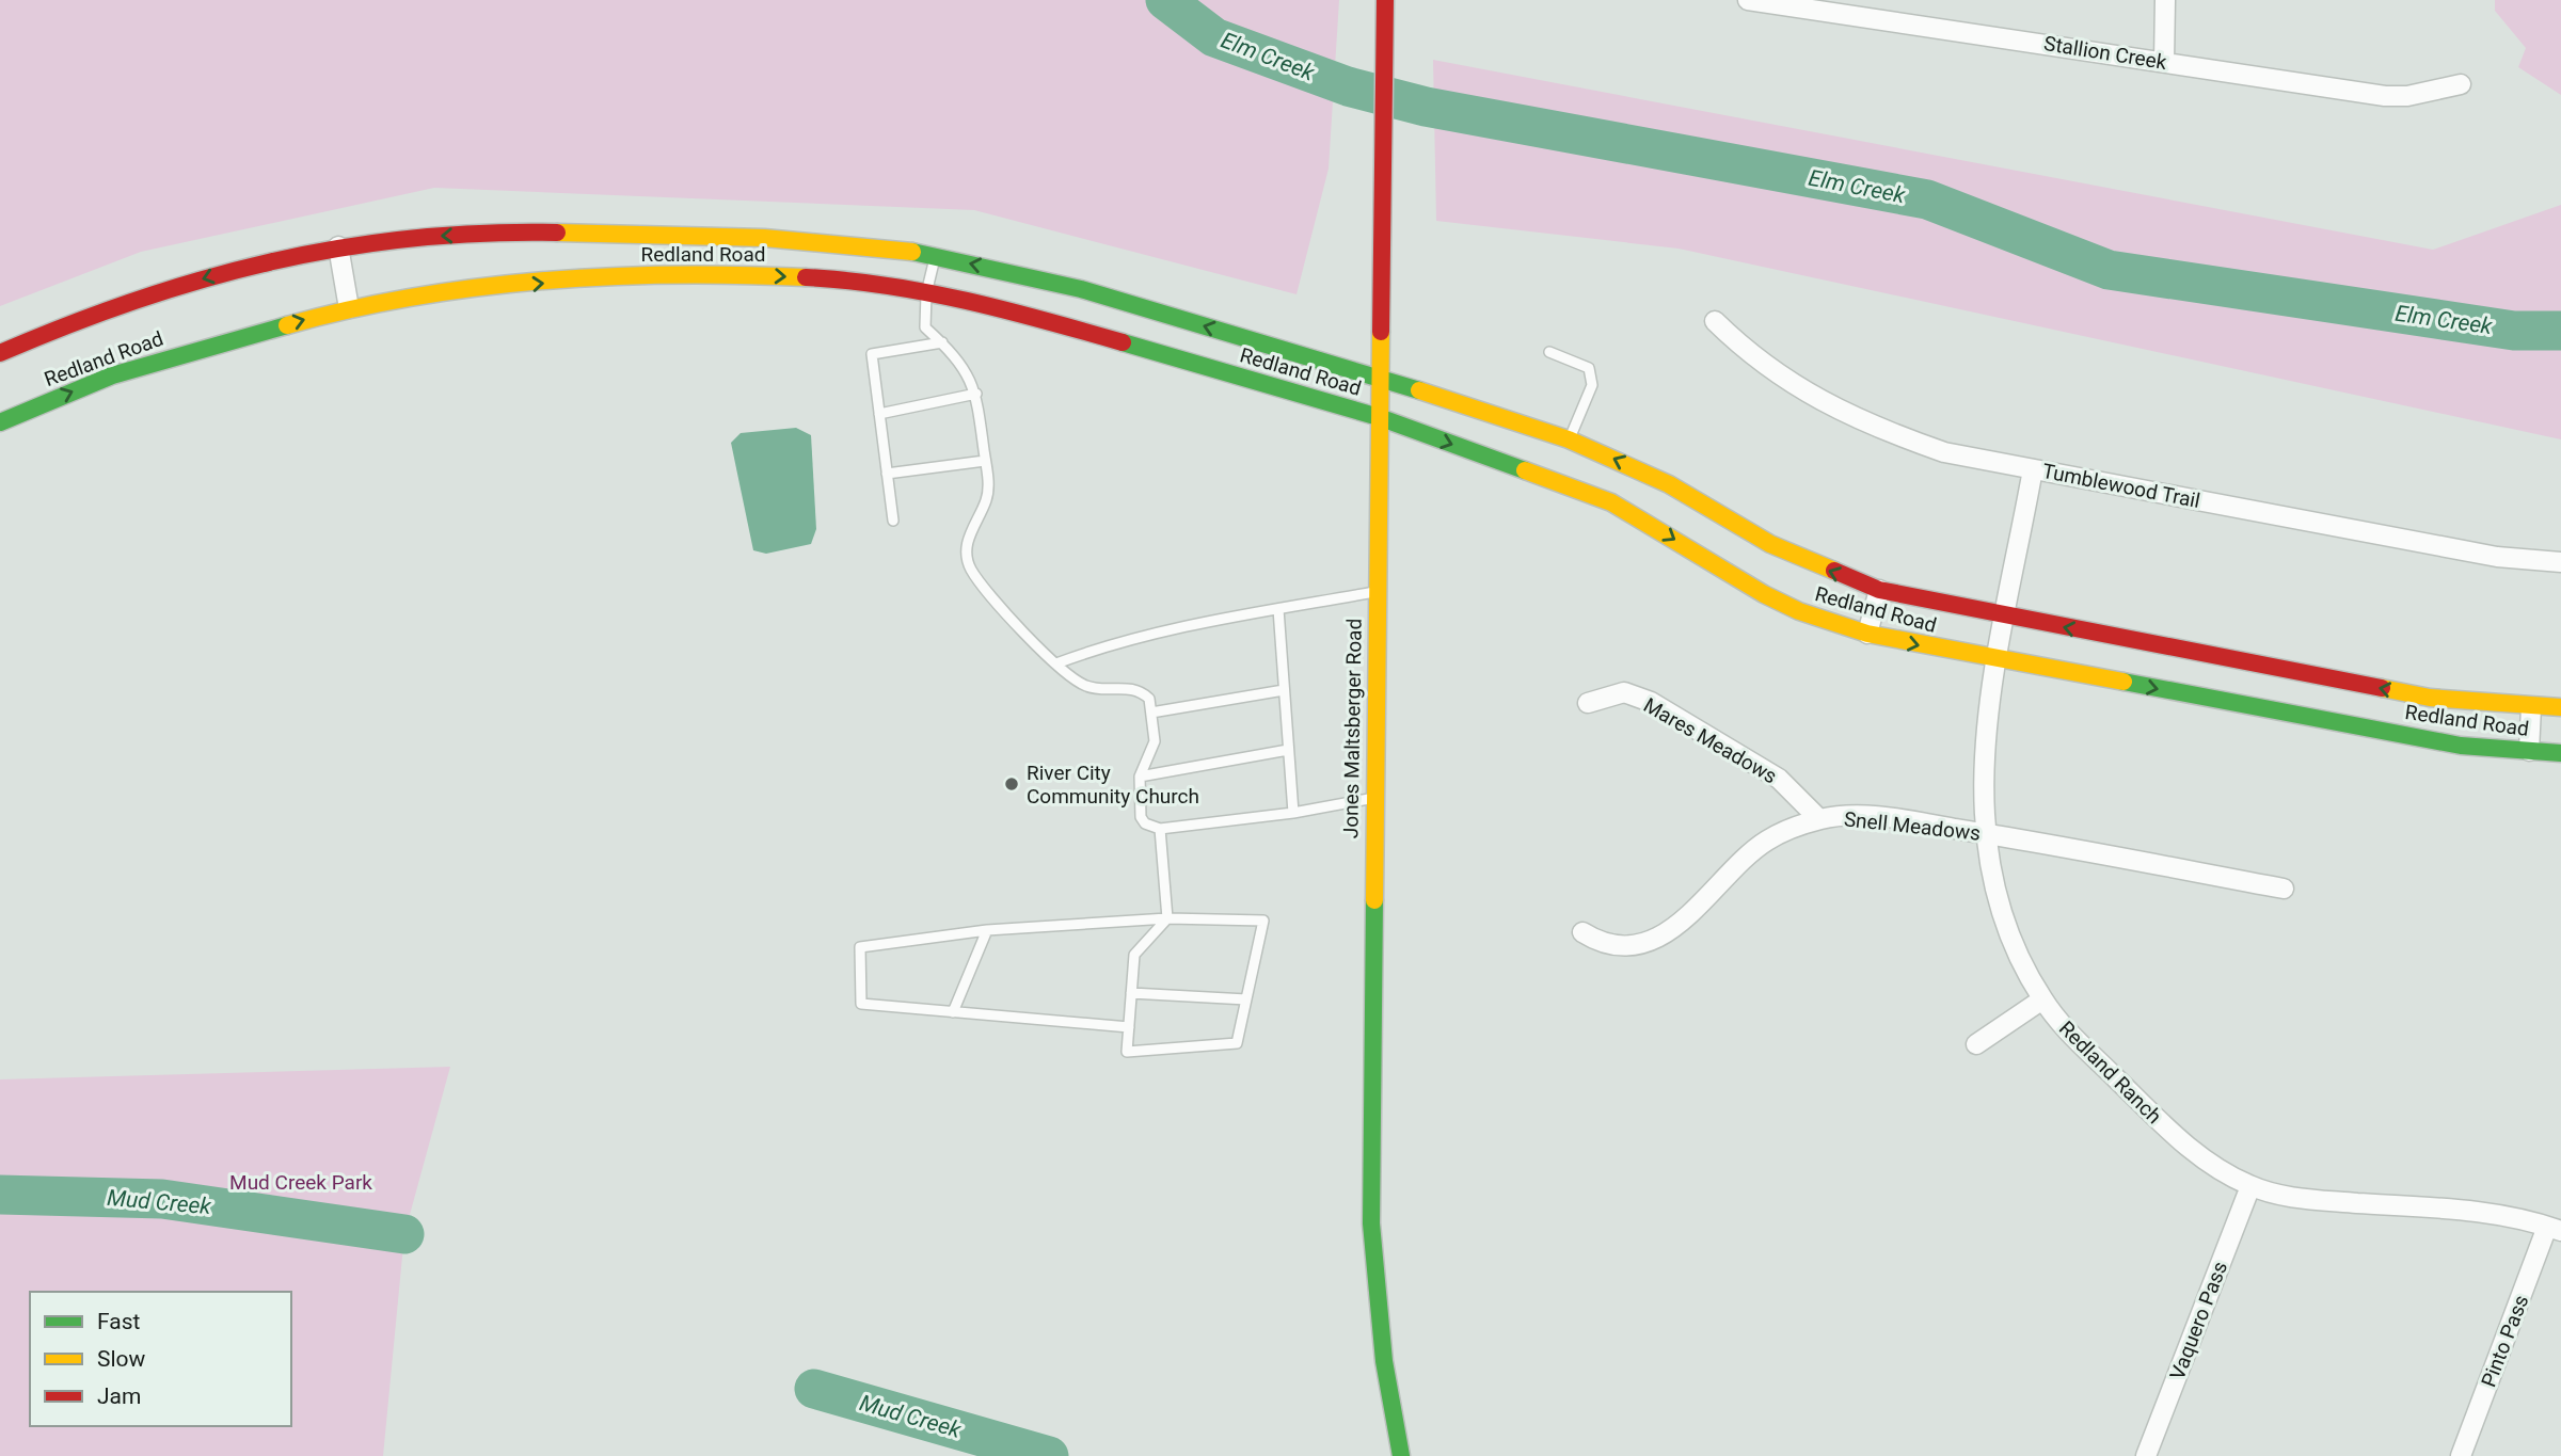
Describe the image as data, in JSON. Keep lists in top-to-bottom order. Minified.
{"streets":{"main road":["Redland Road","Jones Maltsberger Road"],"street":["Stallion Creek","Tumblewood Trail","Mares Meadows","Snell Meadows","Redland Ranch","Vaquero Pass","Pinto Pass"]},"crossings":[["Redland Road","Jones Maltsberger Road"],["Redland Road","Redland Ranch"],["Tumblewood Trail","Redland Ranch"],["Mares Meadows","Snell Meadows"],["Snell Meadows","Redland Ranch"],["Redland Ranch","Vaquero Pass"],["Redland Ranch","Pinto Pass"]],"water":["Elm Creek","Mud Creek"],"parks":["Mud Creek Park"],"places":["River City Community Church"],"legend":["Fast","Slow","Jam"]}
